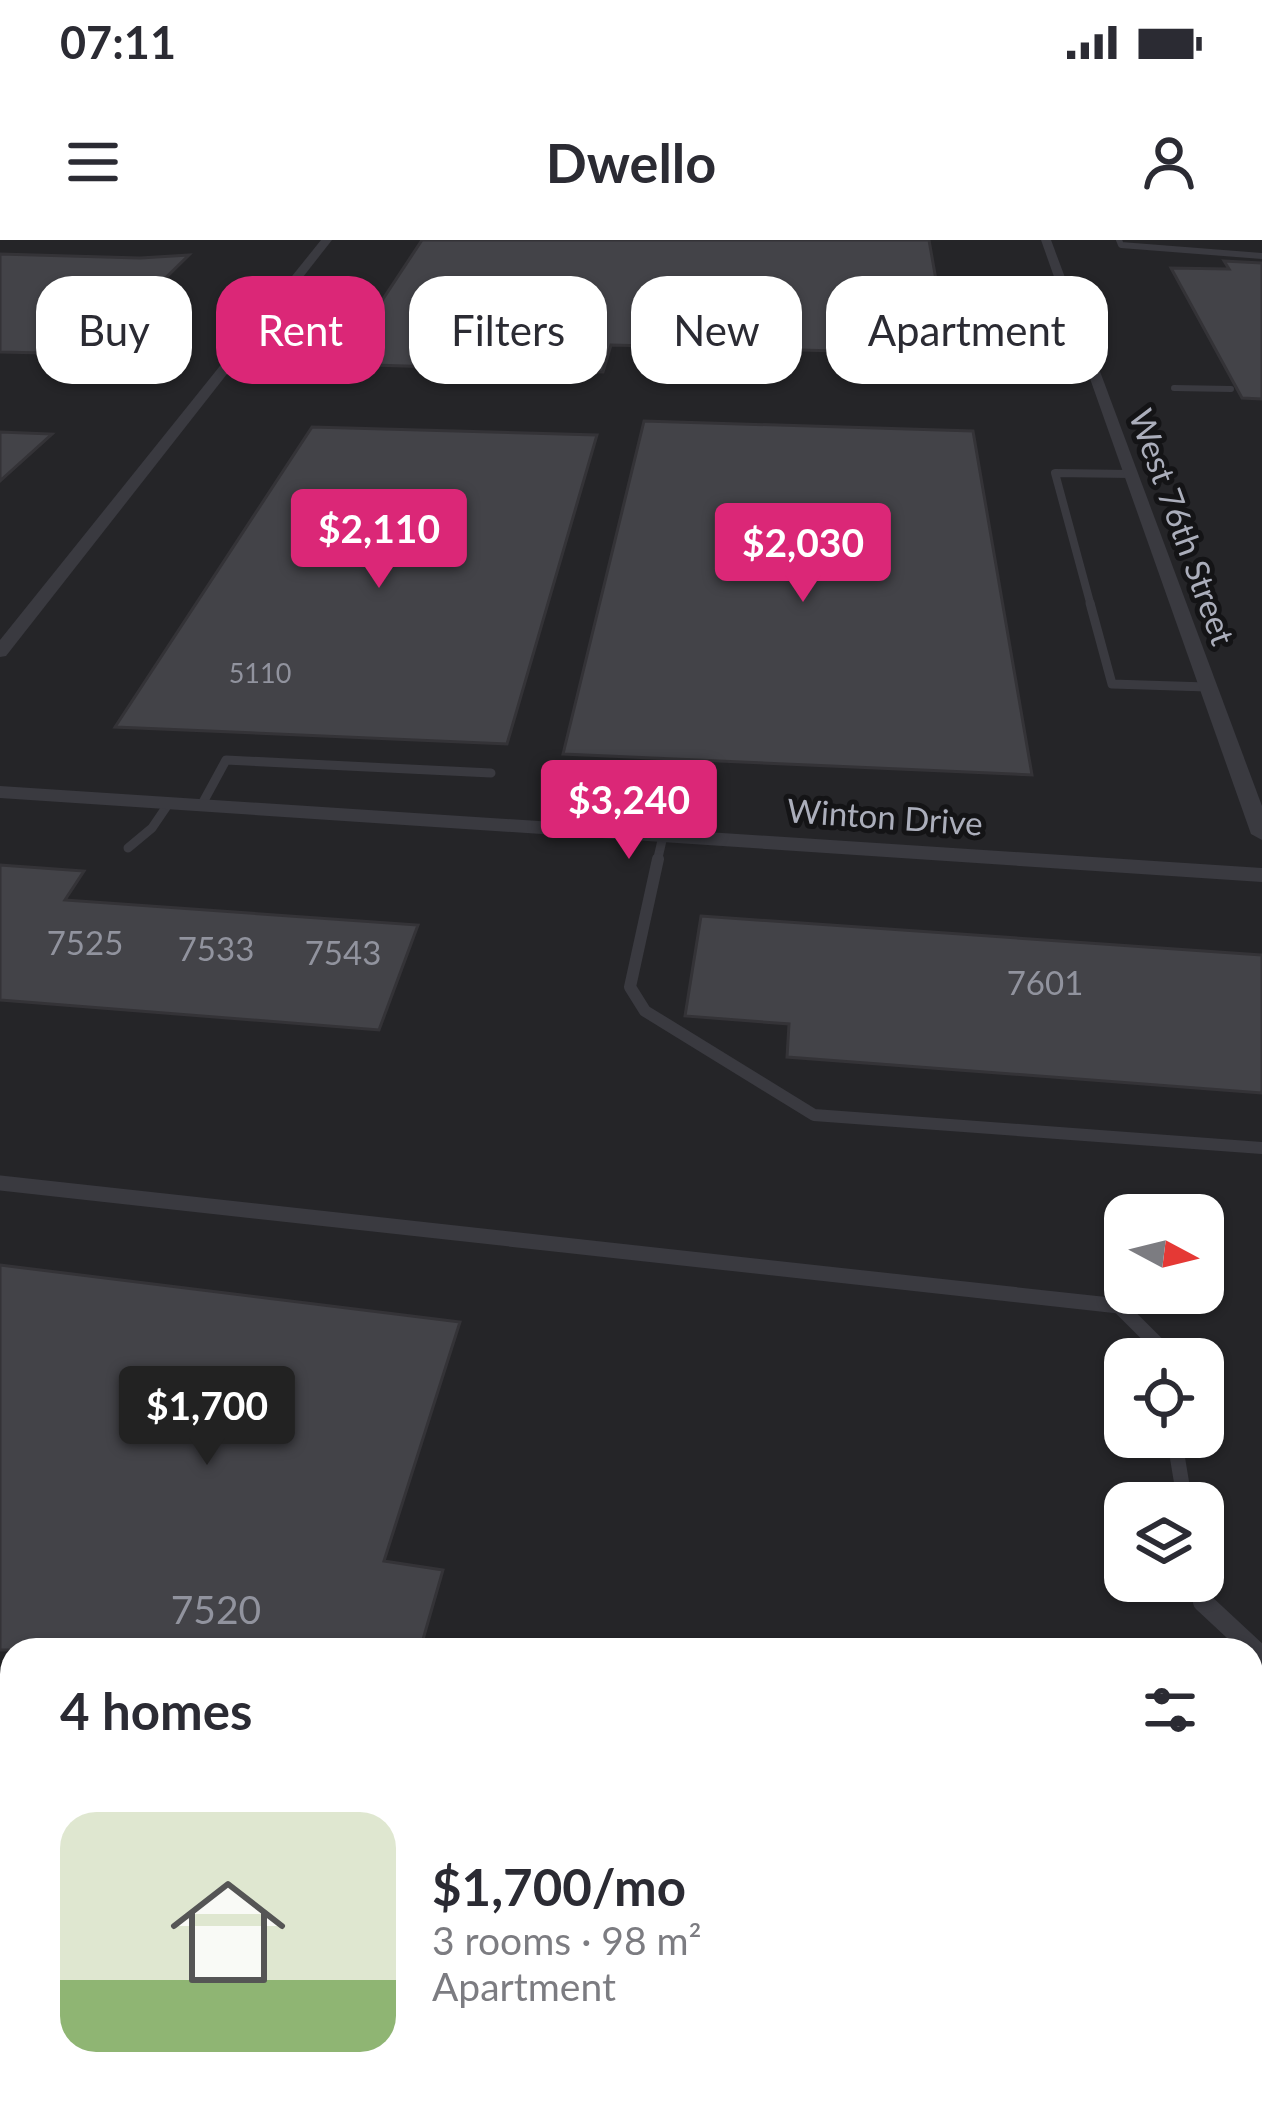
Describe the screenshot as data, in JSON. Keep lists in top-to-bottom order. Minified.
{"streets":{"street":["West 76th Street","Winton Drive"]},"house_numbers":["5110","7525","7533","7543","7601","7520"],"north":"right","page":{"status":"07:11","header":"Dwello","chip":["Buy","Rent","Filters","New","Apartment"],"price":["$2,110","$2,030","$3,240","$1,700"],"heading":"4 homes","list":[{"name":"$1,700/mo","note":"3 rooms · 98 m² · Apartment"}]}}
